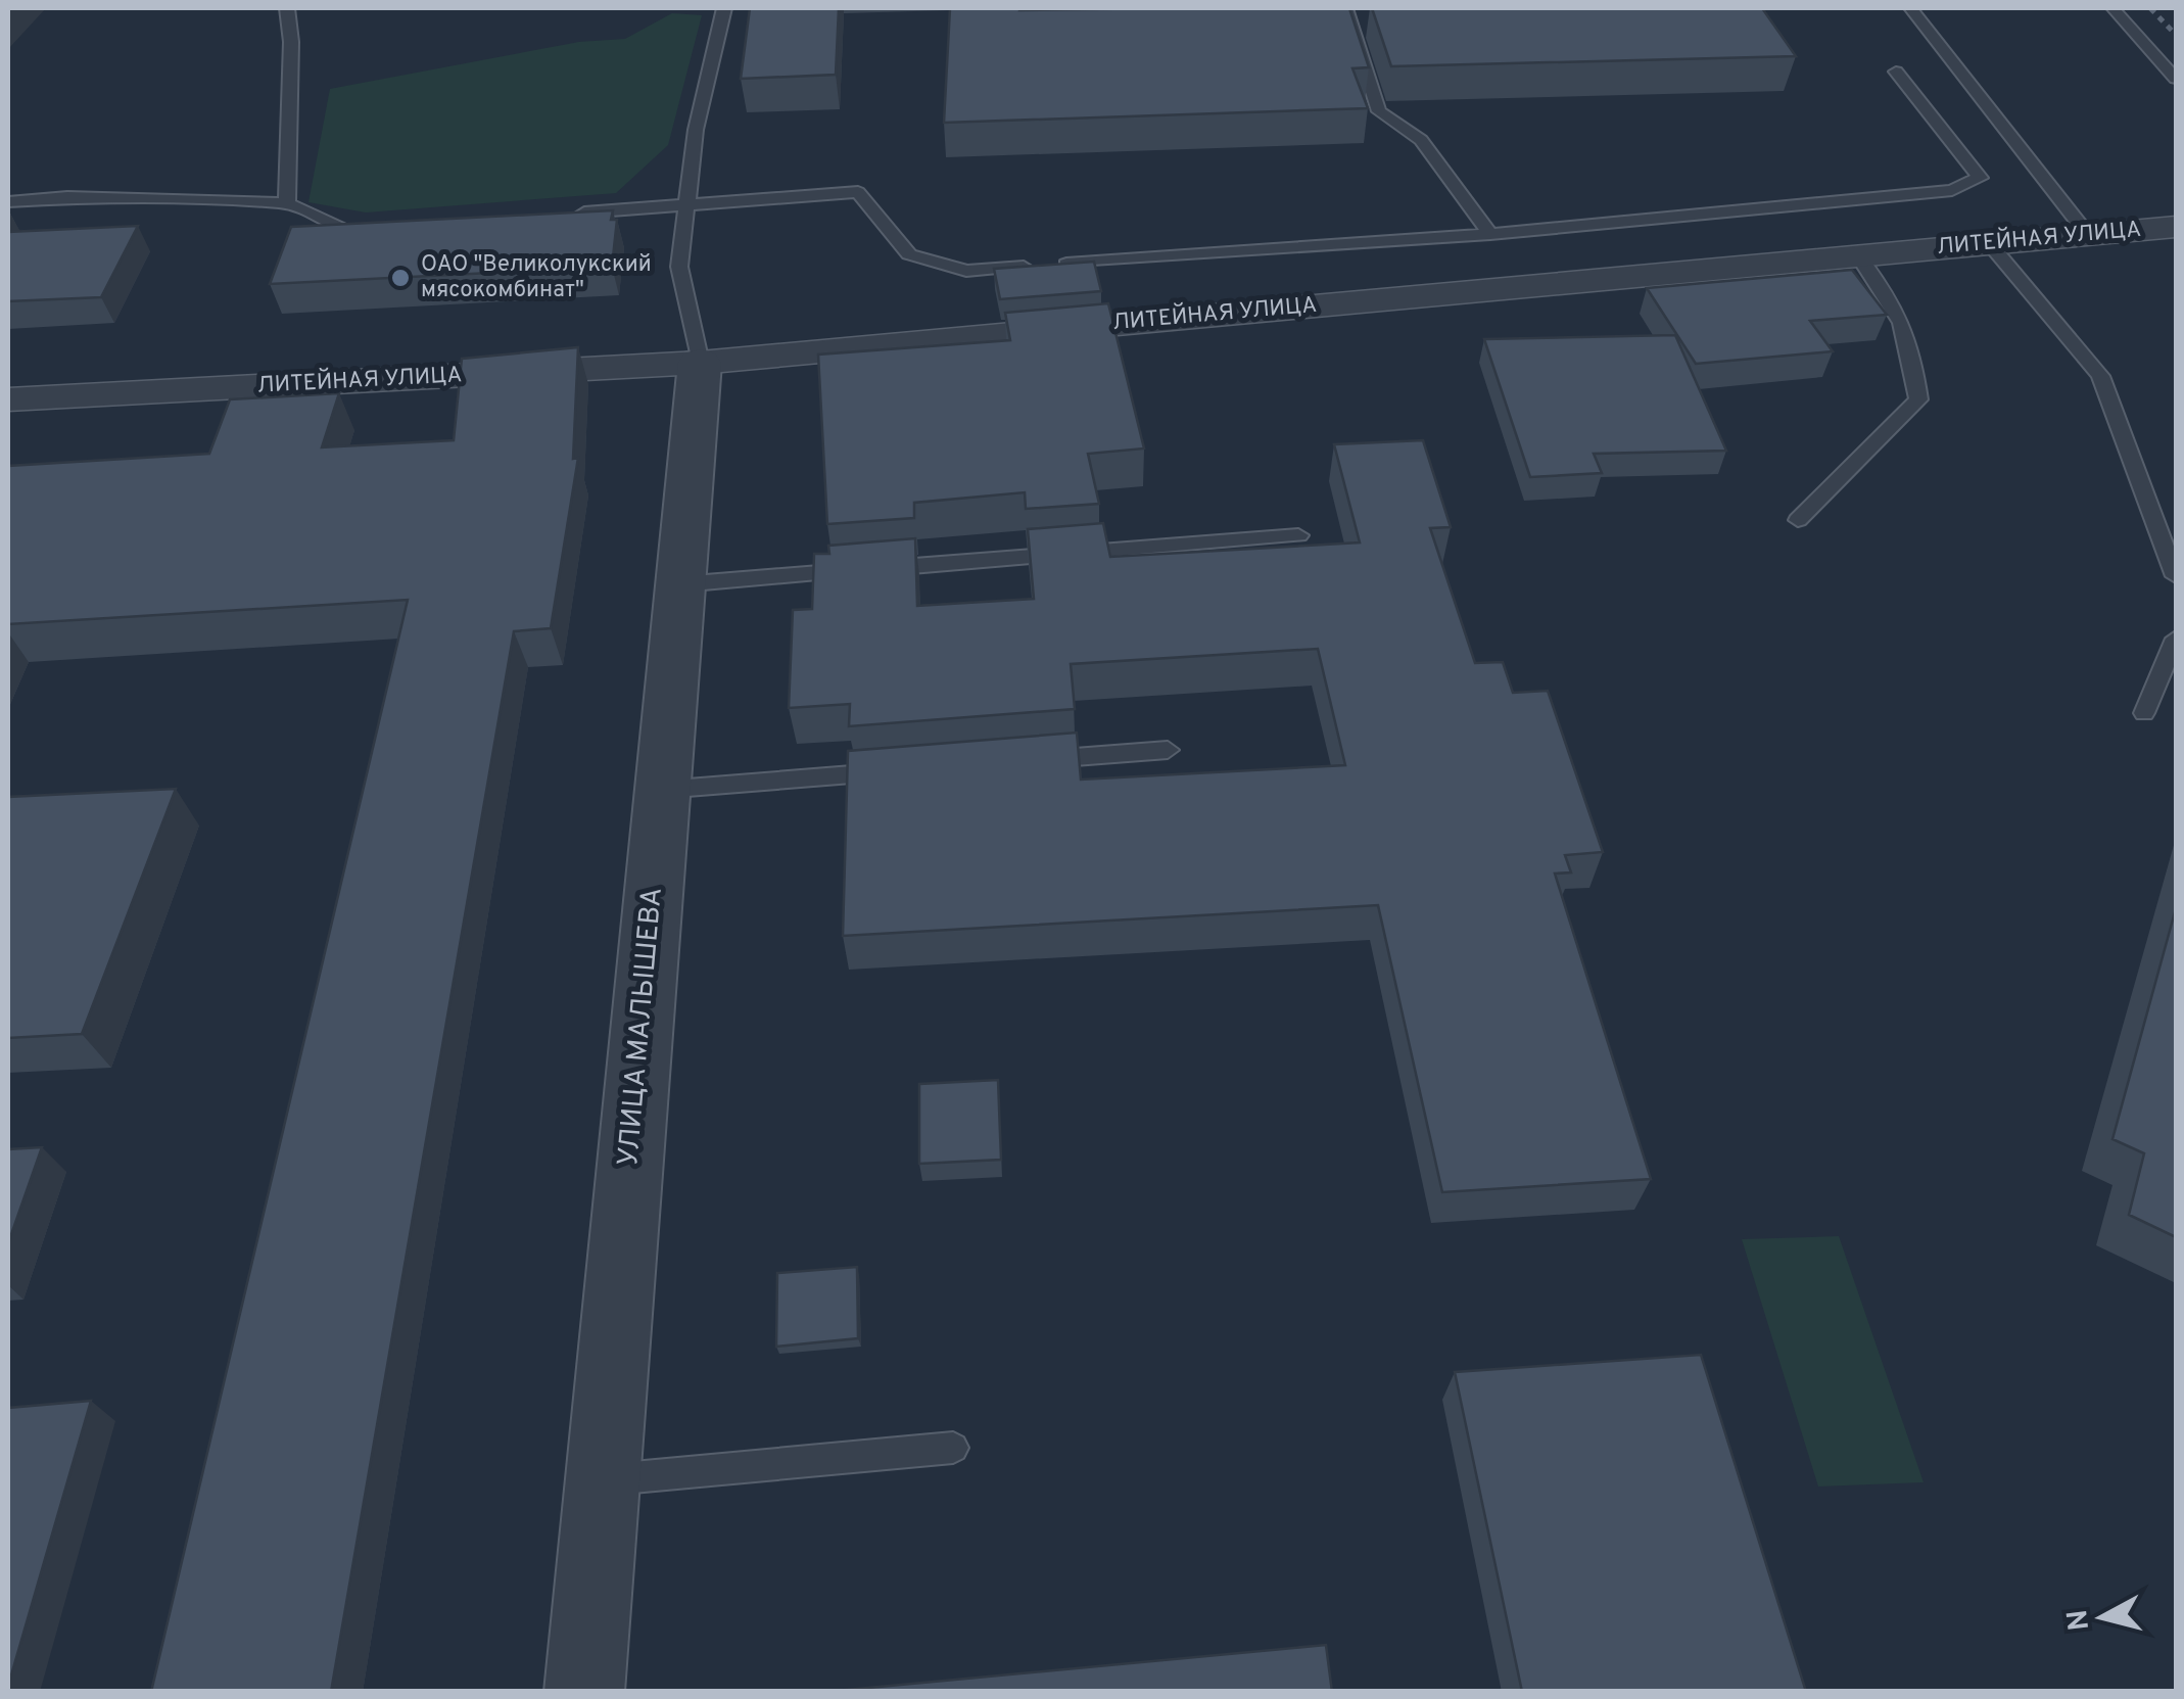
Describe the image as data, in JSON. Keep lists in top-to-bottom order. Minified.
{"streets":{"street":["ЛИТЕЙНАЯ УЛИЦА","УЛИЦА МАЛЫШЕВА"]},"crossings":[["ЛИТЕЙНАЯ УЛИЦА","УЛИЦА МАЛЫШЕВА"]],"places":["ОАО \"Великолукский мясокомбинат\""],"north":"left"}
